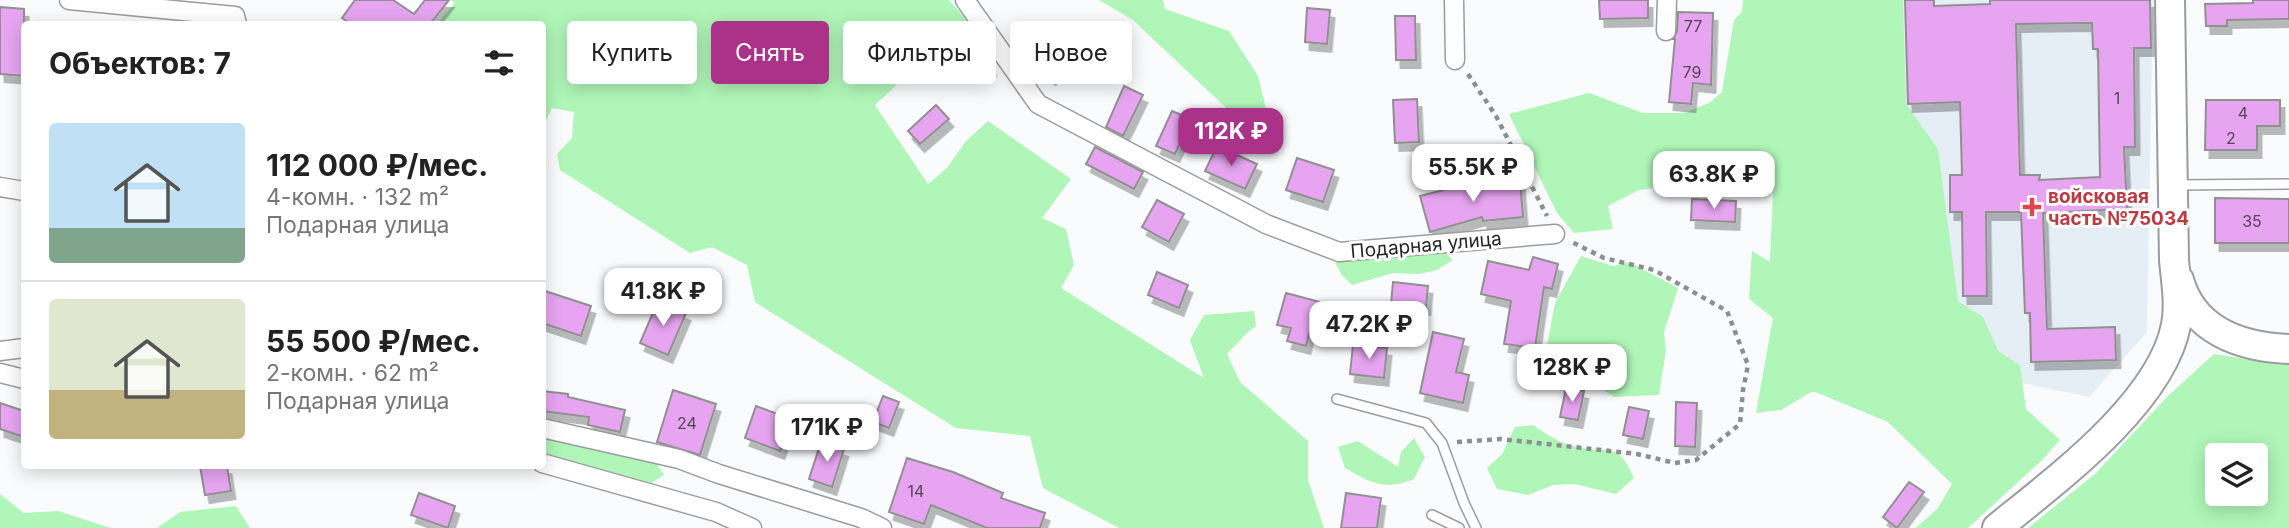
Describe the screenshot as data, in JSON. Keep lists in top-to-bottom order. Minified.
{"streets":{"street":["Подарная улица"]},"places":{"health":["войсковая часть №75034"]},"house_numbers":["77","79","1","4","2","35","24","14"],"page":{"chip":["Купить","Снять","Фильтры","Новое"],"heading":"Объектов: 7","list":[{"name":"112 000 ₽/мес.","note":"4-комн. · 132 m² · Подарная улица"},{"name":"55 500 ₽/мес.","note":"2-комн. · 62 m² · Подарная улица"}],"price":["112K ₽","55.5K ₽","63.8K ₽","41.8K ₽","47.2K ₽","128K ₽","171K ₽"]}}
